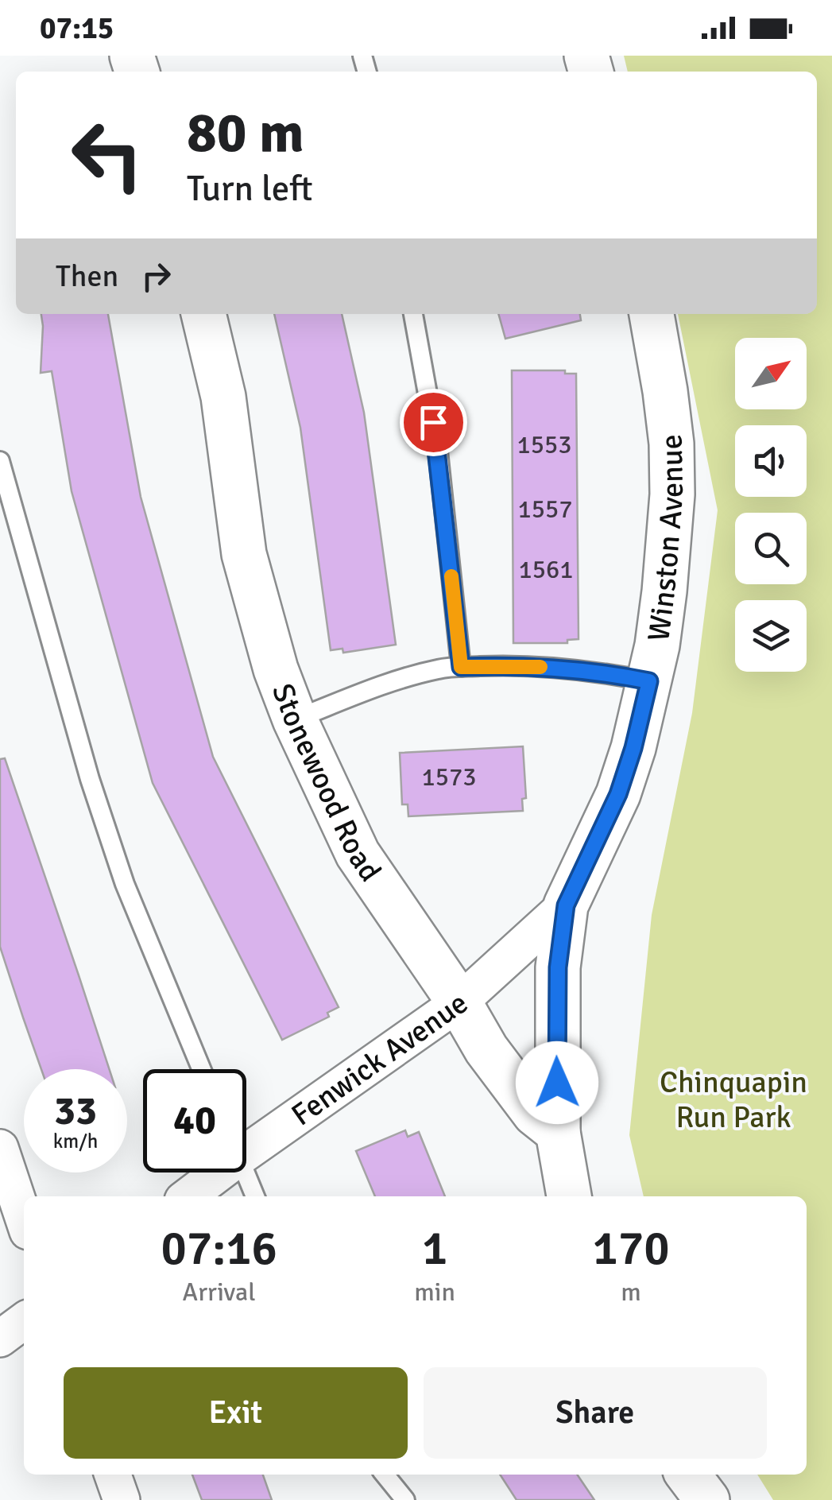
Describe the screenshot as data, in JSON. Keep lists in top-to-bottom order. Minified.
{"streets":{"street":["Winston Avenue","Stonewood Road","Fenwick Avenue"]},"crossings":[["Winston Avenue","Stonewood Road"],["Winston Avenue","Fenwick Avenue"],["Stonewood Road","Fenwick Avenue"]],"parks":["Chinquapin Run Park"],"house_numbers":["1553","1557","1561","1573"],"north":"top right","page":{"status":"07:15","turn":["80 m","Turn left"],"then":"Then","speed":"33 km/h","limit":"40","eta":["07:16","Arrival","1","min","170","m"],"buttons":["Exit","Share"]}}
